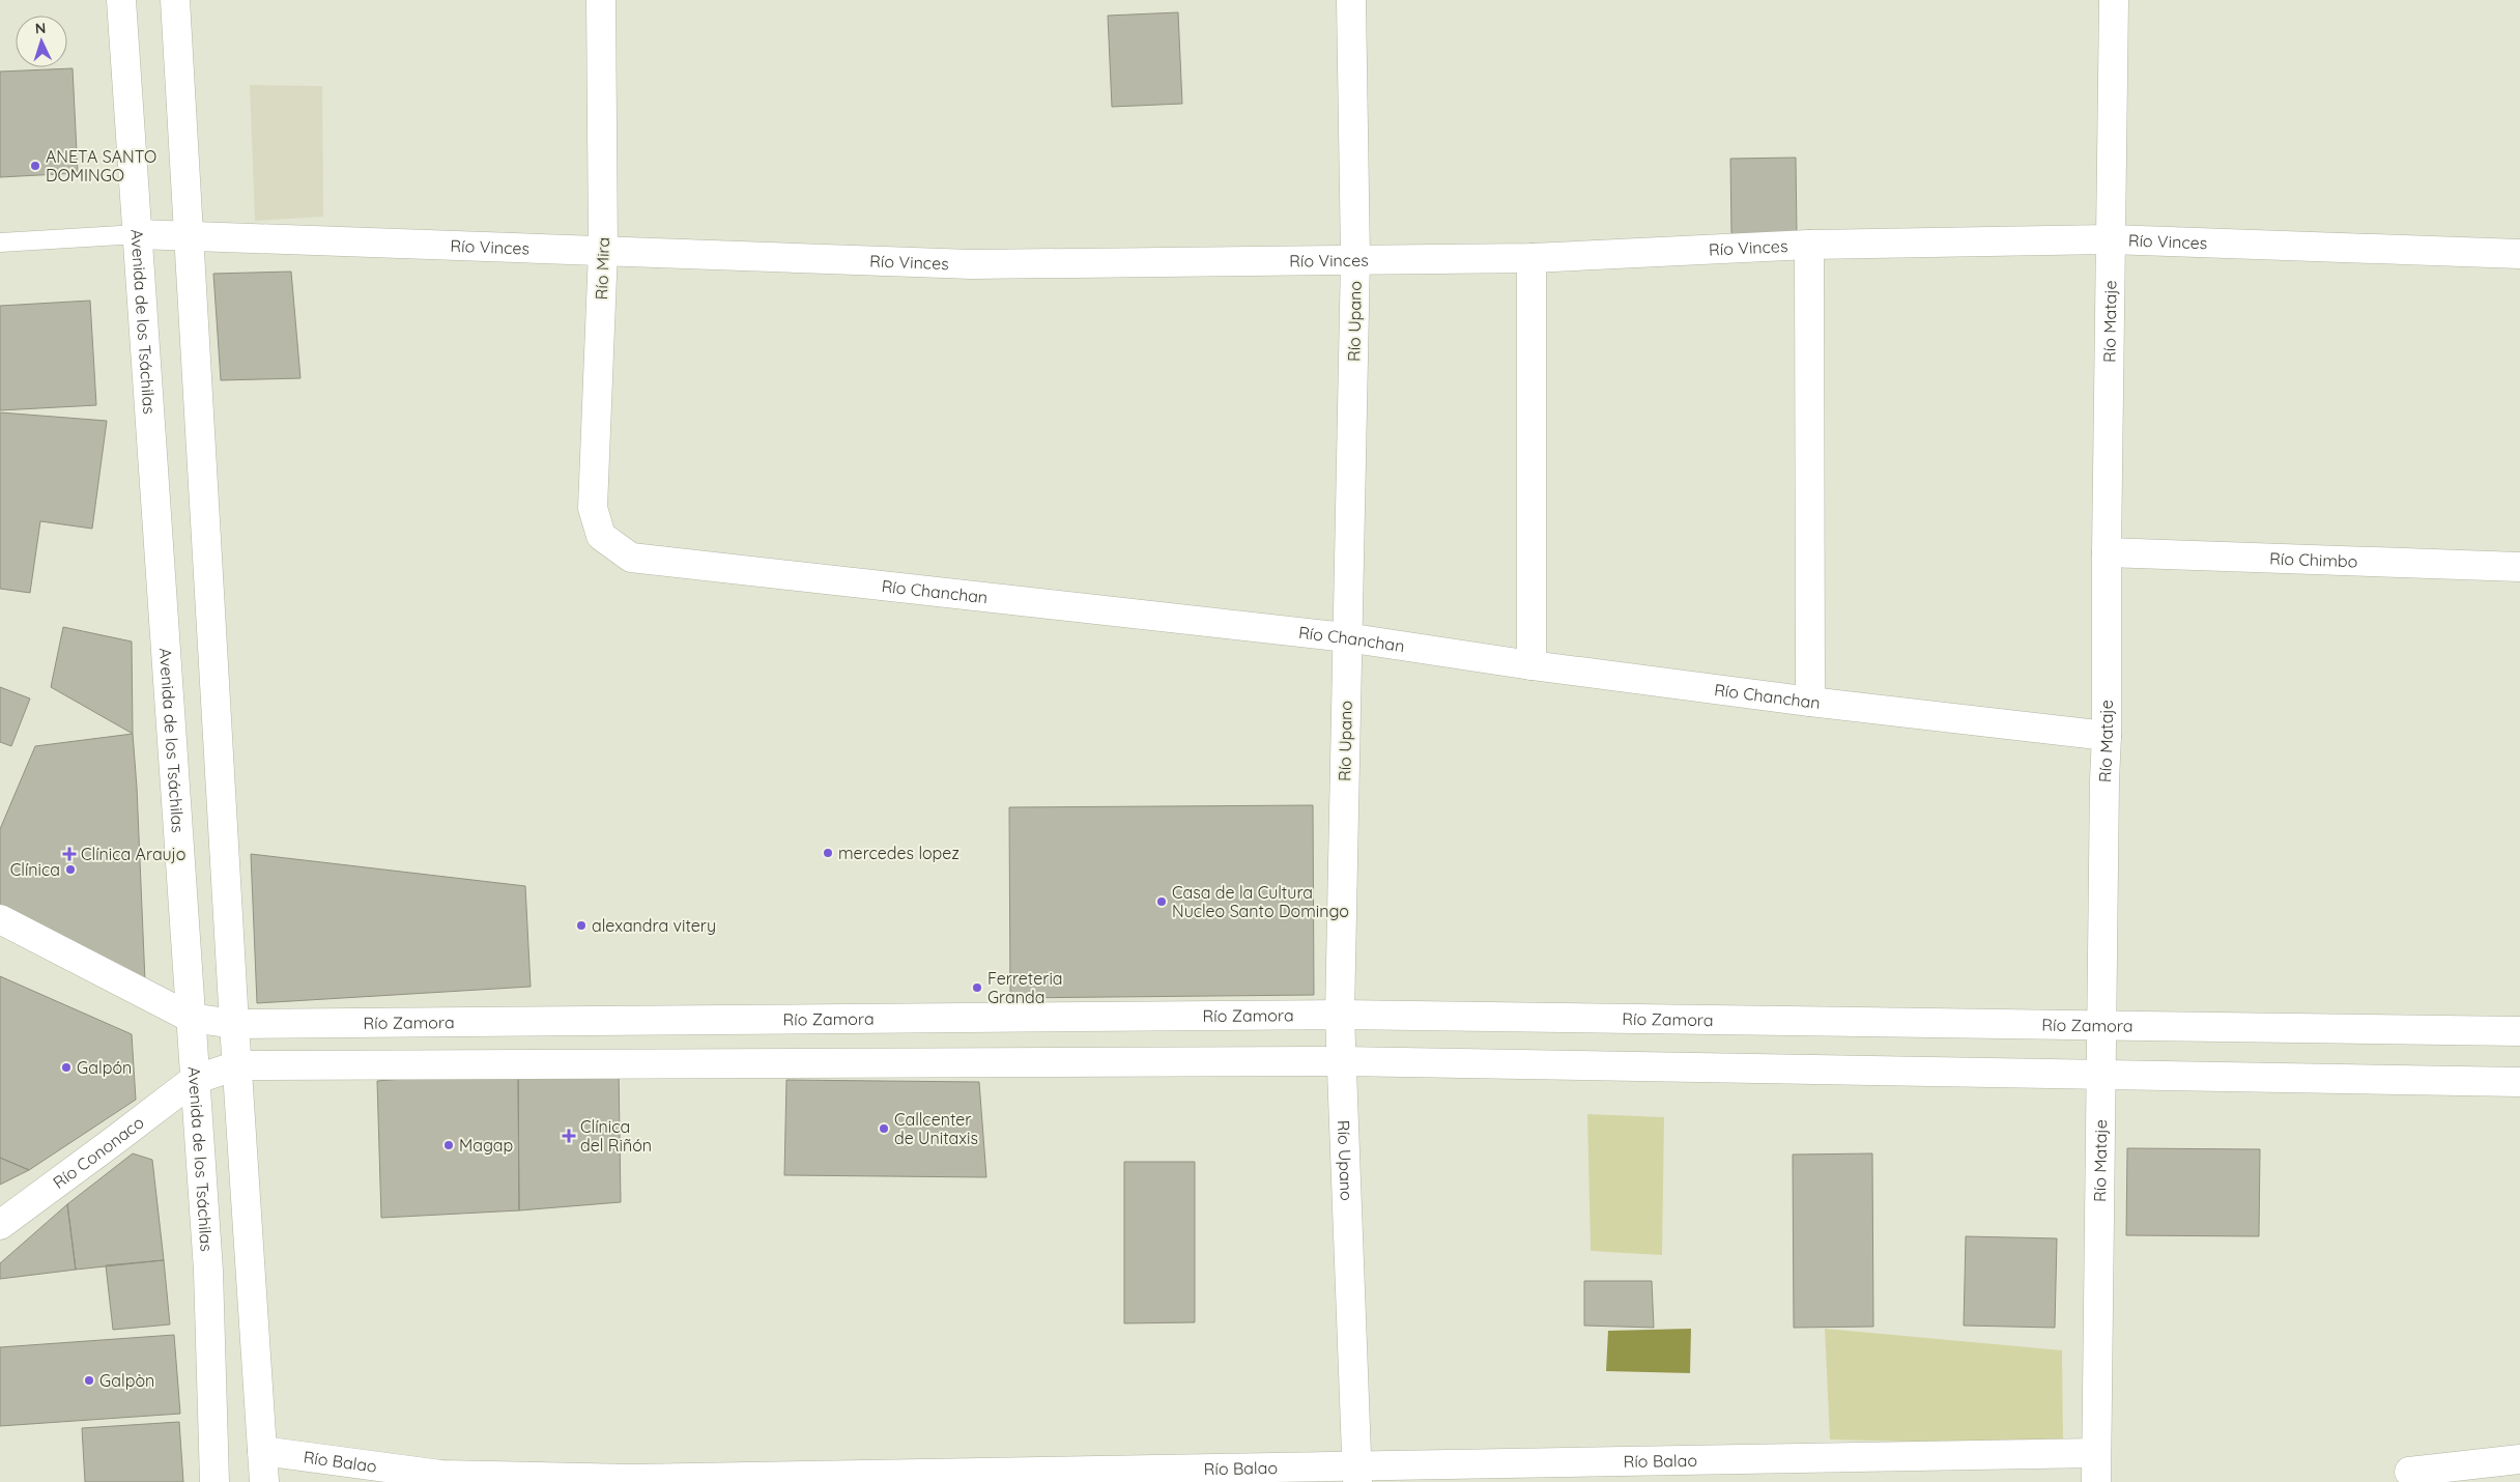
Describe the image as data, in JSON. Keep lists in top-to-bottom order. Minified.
{"streets":{"street":["Río Vinces","Río Mira","Río Upano","Río Mataje","Avenida de los Tsáchilas","Río Chimbo","Río Chanchan","Río Zamora","Río Cononaco","Río Balao"]},"crossings":[["Río Vinces","Río Mira"],["Río Vinces","Río Upano"],["Río Vinces","Río Mataje"],["Río Vinces","Avenida de los Tsáchilas"],["Río Mira","Río Chanchan"],["Río Upano","Río Chanchan"],["Río Upano","Río Zamora"],["Río Upano","Río Balao"],["Río Mataje","Río Chimbo"],["Río Mataje","Río Chanchan"],["Río Mataje","Río Zamora"],["Río Mataje","Río Balao"],["Avenida de los Tsáchilas","Río Zamora"],["Avenida de los Tsáchilas","Río Cononaco"]],"places":{"other":["ANETA SANTO DOMINGO","mercedes lopez","Clínica","Casa de la Cultura Nucleo Santo Domingo","alexandra vitery","Ferreteria Granda","Galpón","Callcenter de Unitaxis","Magap","Galpòn"],"health":["Clínica Araujo","Clínica del Riñón"]},"north":"top"}
